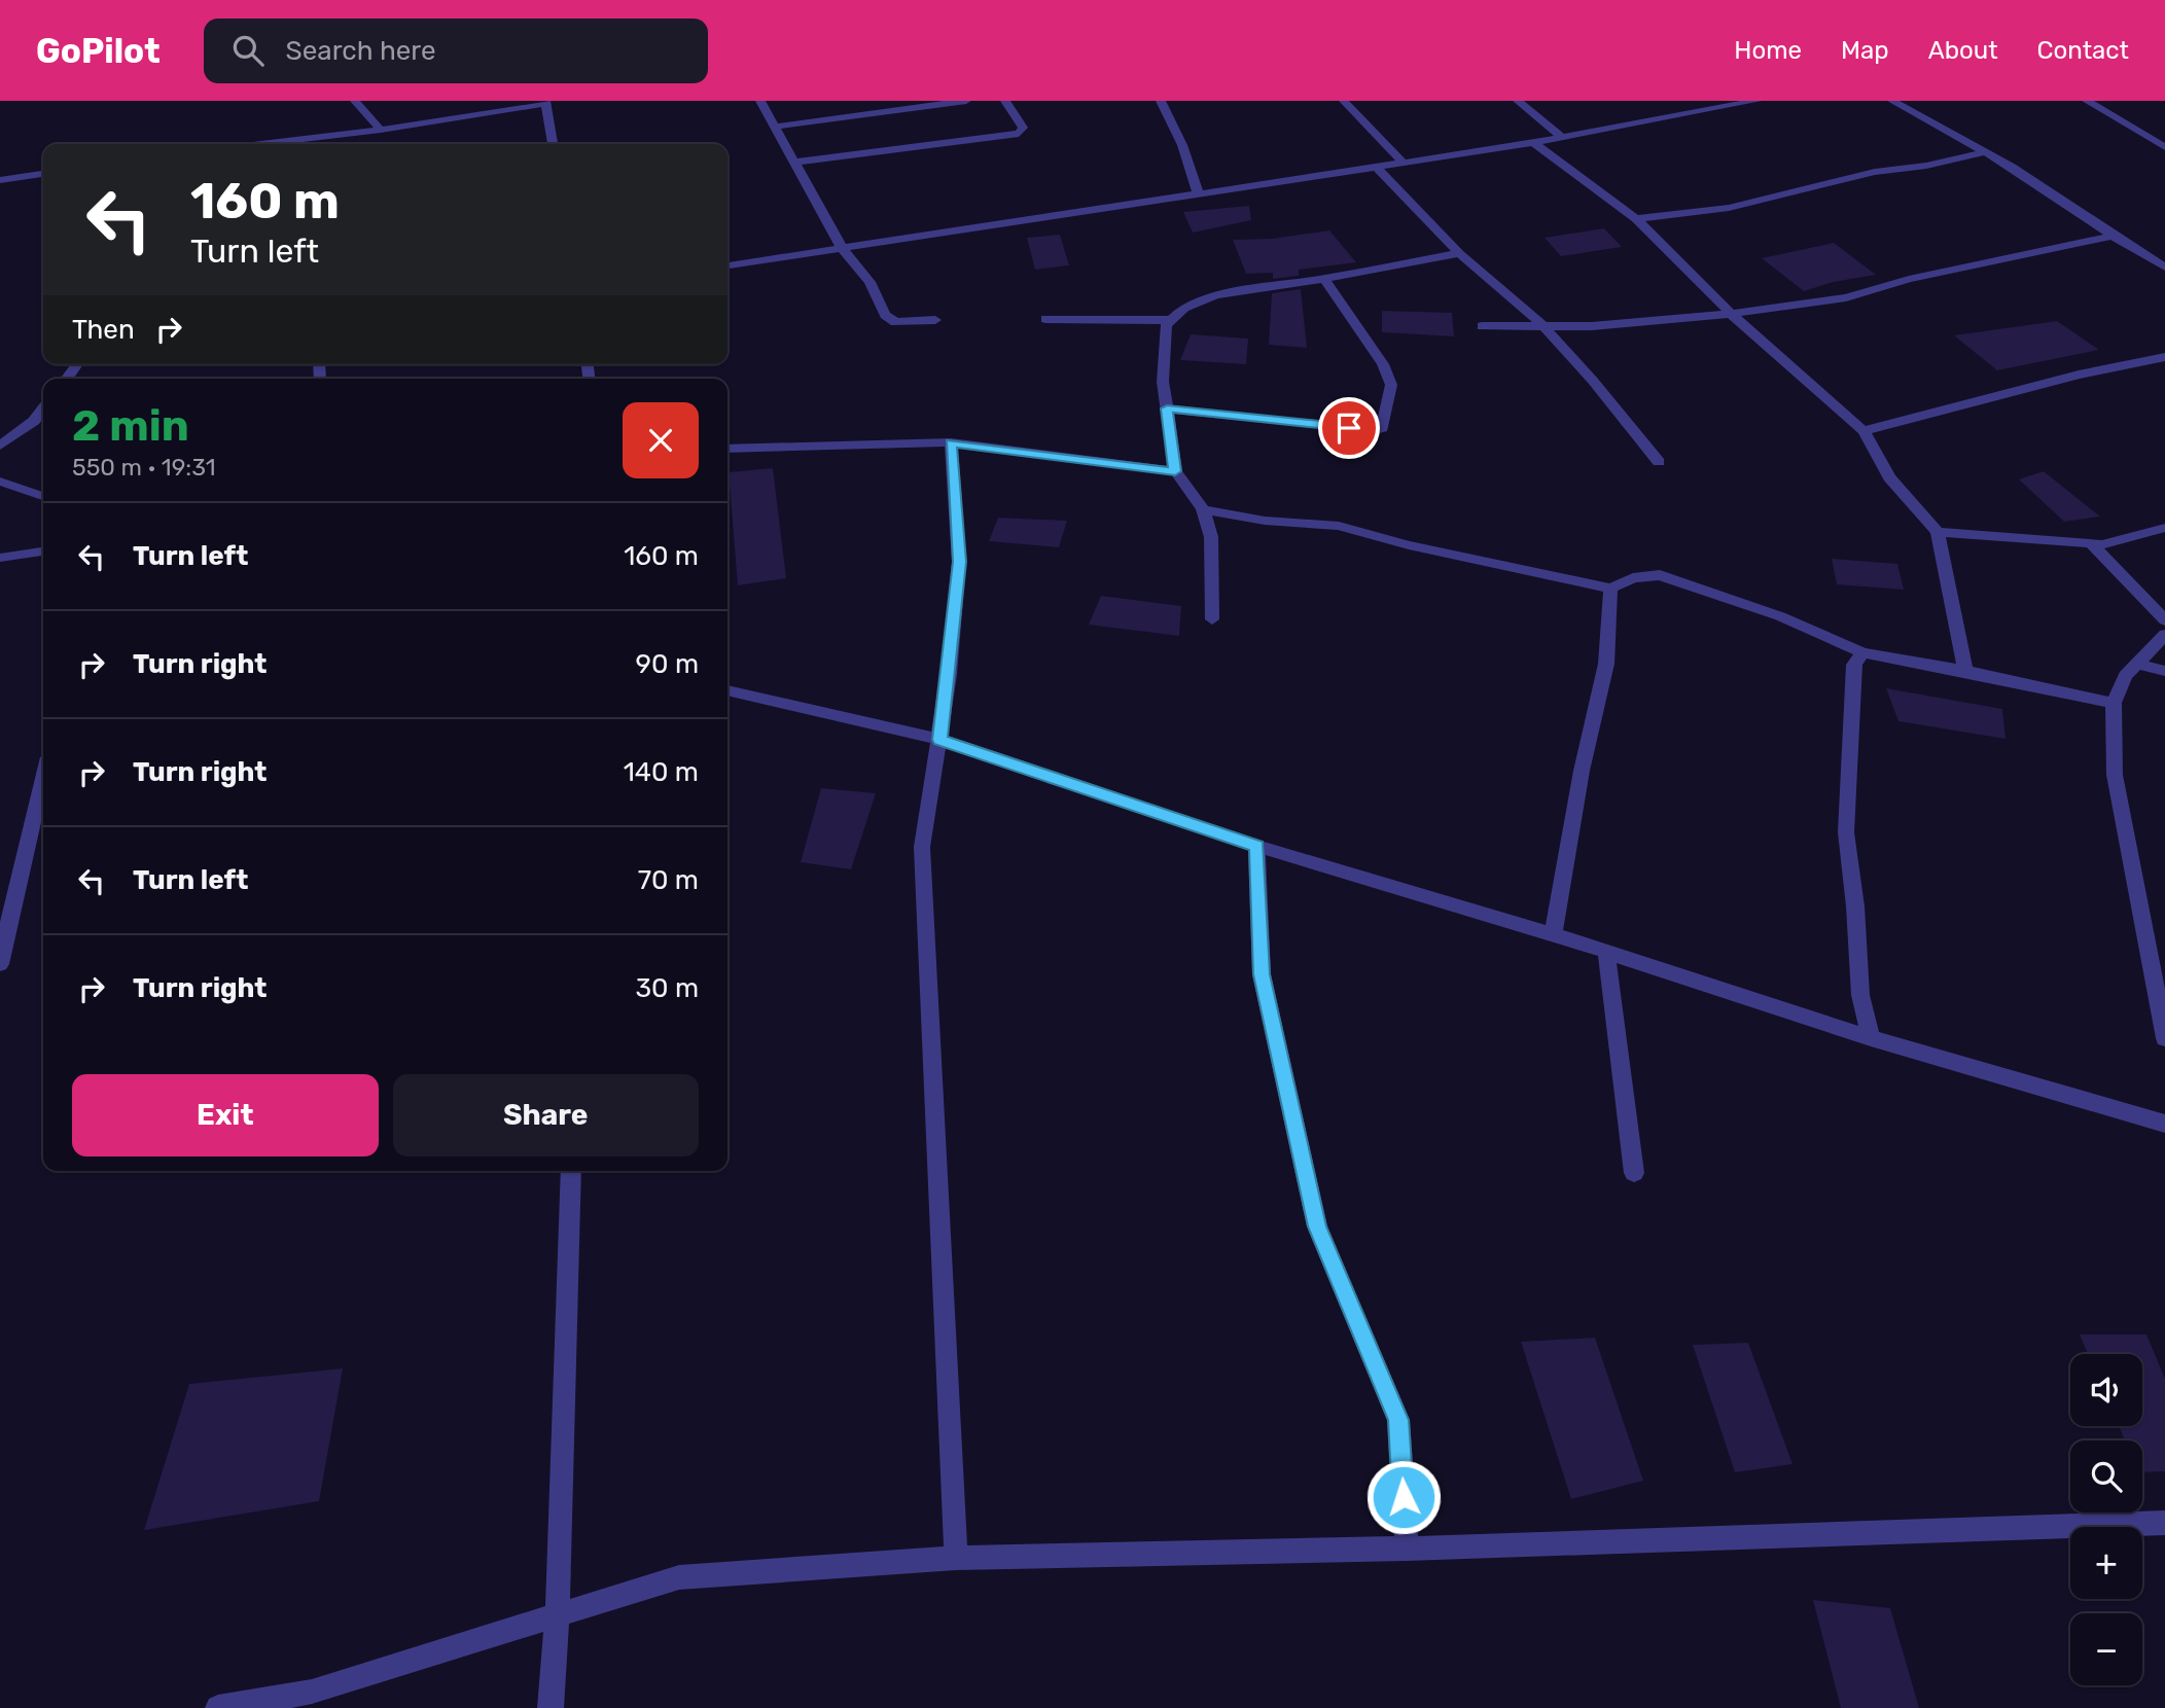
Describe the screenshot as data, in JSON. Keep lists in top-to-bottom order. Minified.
{"page":{"header":"GoPilot","search":"Search here","nav":["Home","Map","About","Contact"],"turn":["160 m","Turn left"],"then":"Then","heading":["2 min","550 m · 19:31"],"list":[{"name":"Turn left","value":"160 m"},{"name":"Turn right","value":"90 m"},{"name":"Turn right","value":"140 m"},{"name":"Turn left","value":"70 m"},{"name":"Turn right","value":"30 m"}],"buttons":["Exit","Share"],"map_buttons":["+","−"]}}
